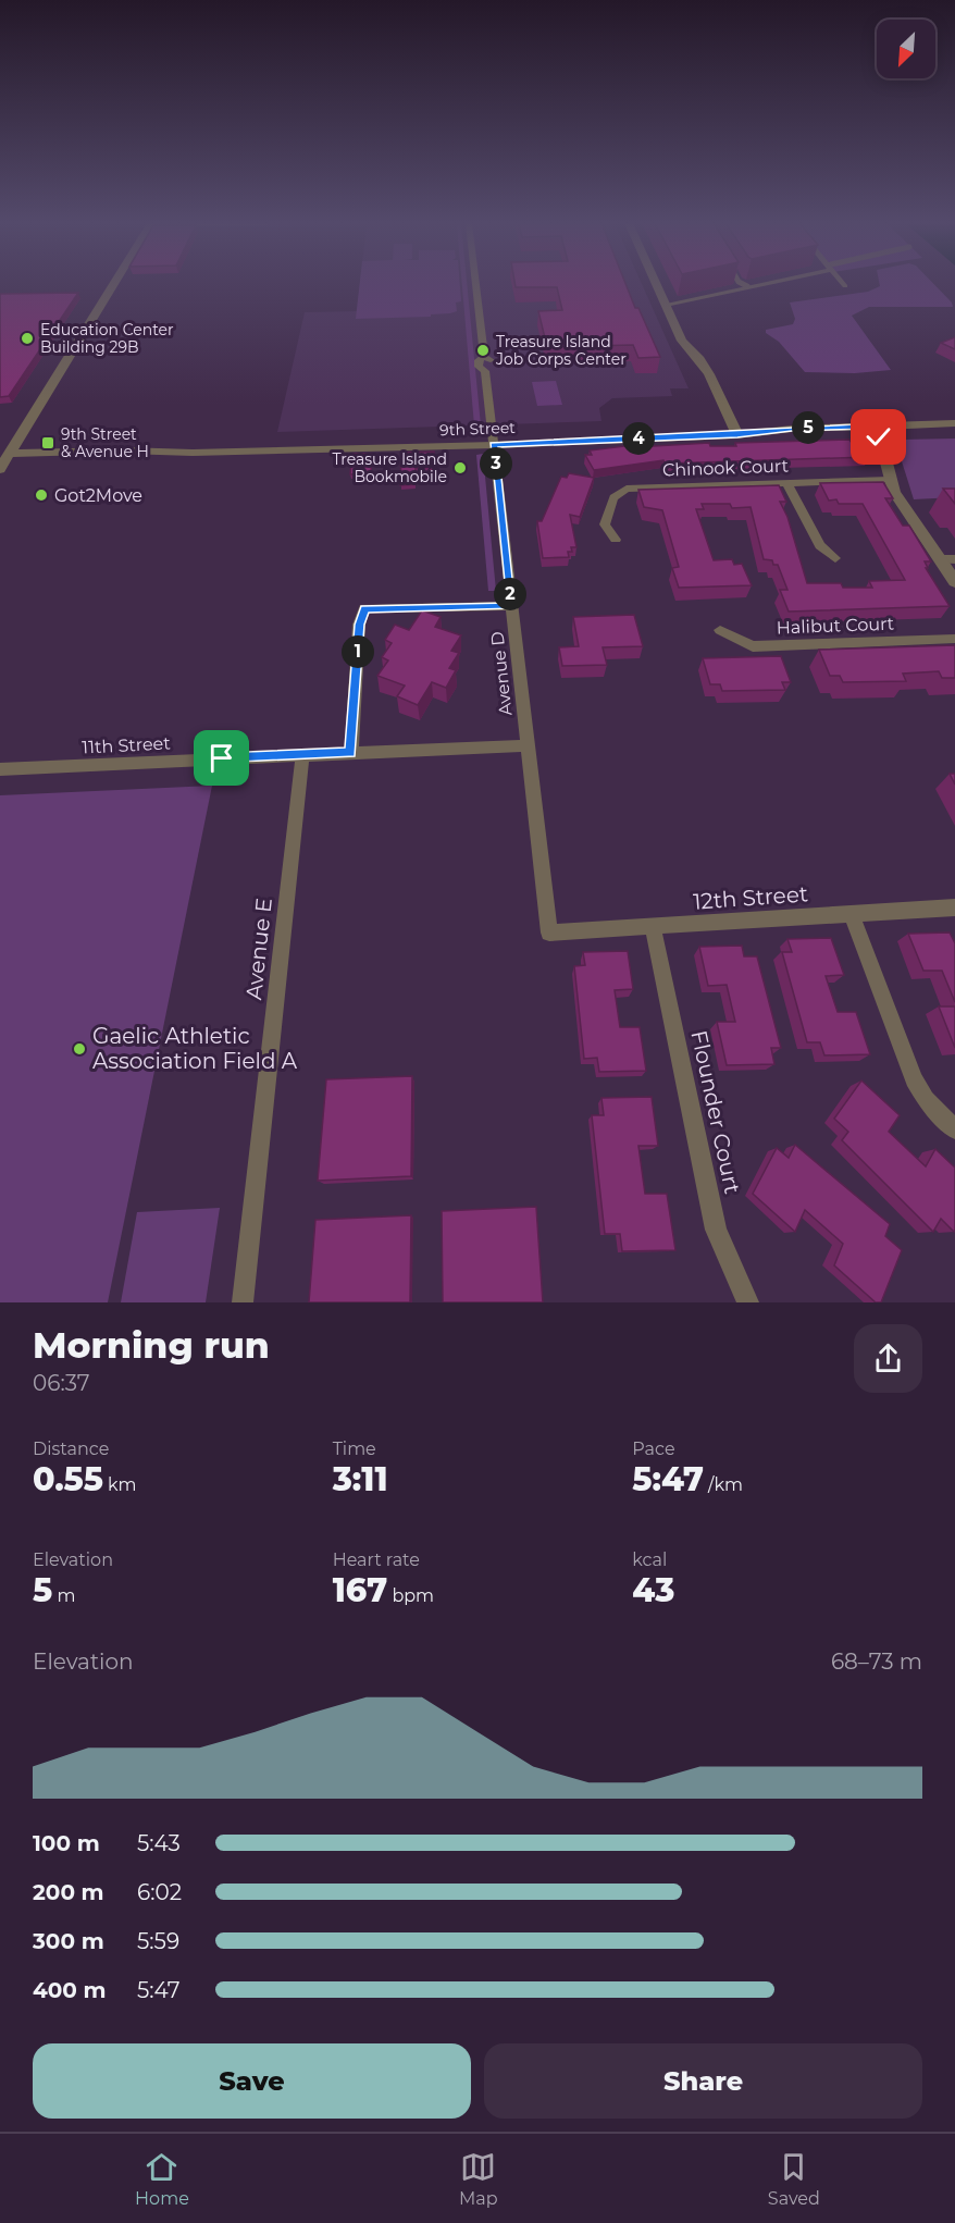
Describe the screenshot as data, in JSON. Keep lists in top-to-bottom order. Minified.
{"streets":{"street":["9th Street","Chinook Court","Halibut Court","Avenue D","11th Street","12th Street","Avenue E","Flounder Court"]},"crossings":[["9th Street","Avenue D"],["Avenue D","11th Street"],["Avenue D","12th Street"],["11th Street","Avenue E"],["12th Street","Flounder Court"]],"places":{"other":["Education Center Building 29B","Treasure Island Job Corps Center","Treasure Island Bookmobile","Got2Move","Gaelic Athletic Association Field A"],"transit":["9th Street & Avenue H"]},"north":"bottom left","page":{"pins":["5","4","3","2","1"],"heading":["Morning run","06:37"],"stats":[["Distance","0.55 km"],["Time","3:11"],["Pace","5:47 /km"],["Elevation","5 m"],["Heart rate","167 bpm"],["kcal","43"]],"chart":["Elevation","68–73 m"],"list":[{"name":"100 m","note":"5:43"},{"name":"200 m","note":"6:02"},{"name":"300 m","note":"5:59"},{"name":"400 m","note":"5:47"}],"buttons":["Save","Share"],"tabs":["Home","Map","Saved"]}}
